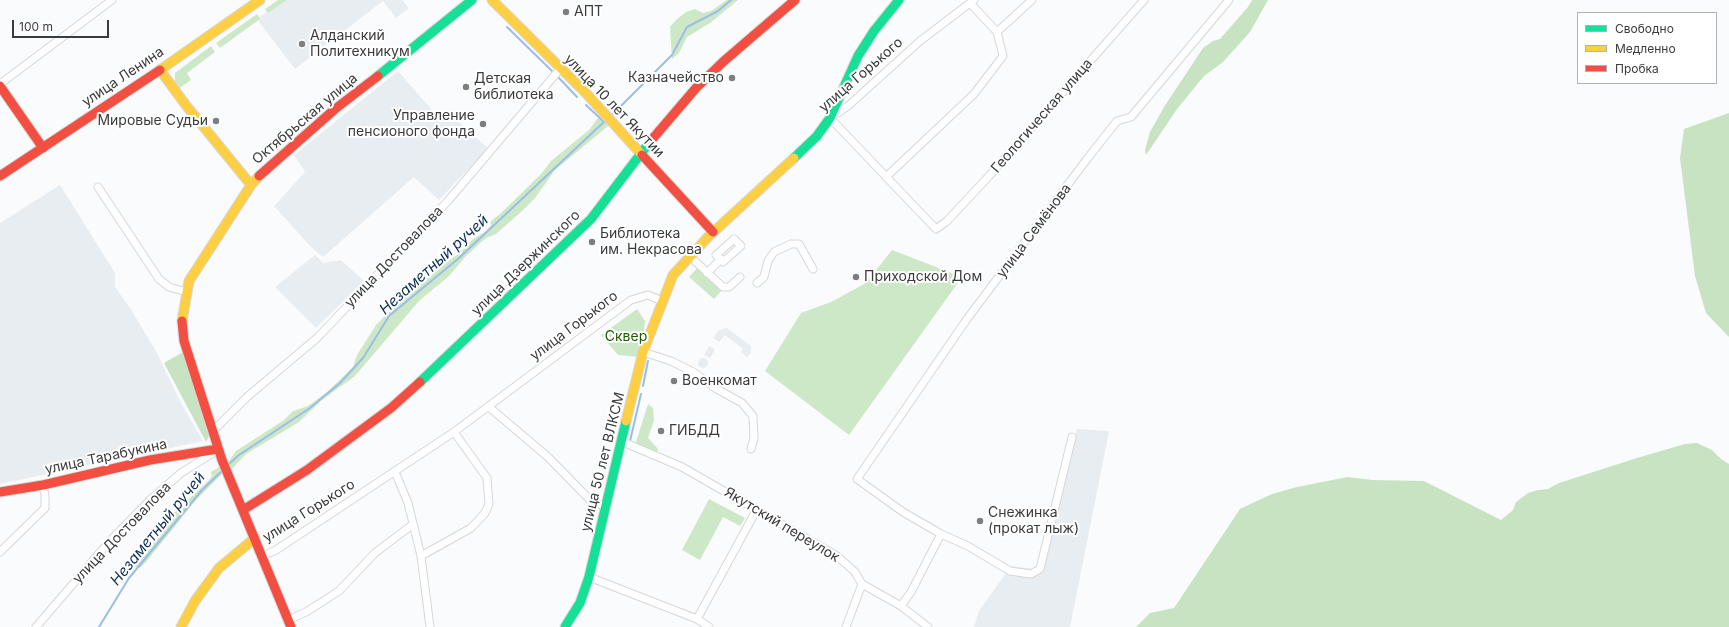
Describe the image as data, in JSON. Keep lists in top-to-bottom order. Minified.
{"streets":{"main road":["улица Горького","улица Ленина","улица 10 лет Якутии","Октябрьская улица","улица Дзержинского","улица Тарабукина","улица 50 лет ВЛКСМ"],"street":["Геологическая улица","улица Семёнова","улица Достовалова","Якутский переулок"]},"crossings":[["улица Горького","улица 10 лет Якутии"],["улица Горького","Октябрьская улица"],["улица Горького","улица 50 лет ВЛКСМ"],["улица 10 лет Якутии","улица Достовалова"],["улица 10 лет Якутии","улица Дзержинского"],["Октябрьская улица","улица Достовалова"],["Октябрьская улица","улица Дзержинского"],["Октябрьская улица","улица Тарабукина"],["улица Достовалова","улица Тарабукина"],["улица 50 лет ВЛКСМ","Якутский переулок"]],"water":["Незаметный ручей"],"parks":["Сквер"],"places":["АПТ","Алданский Политехникум","Казначейство","Детская библиотека","Мировые Судьи","Управление пенсионого фонда","Библиотека им. Некрасова","Приходской Дом","Военкомат","ГИБДД","Снежинка (прокат лыж)"],"legend":["Свободно","Медленно","Пробка"],"scale_bar":"100 m"}
